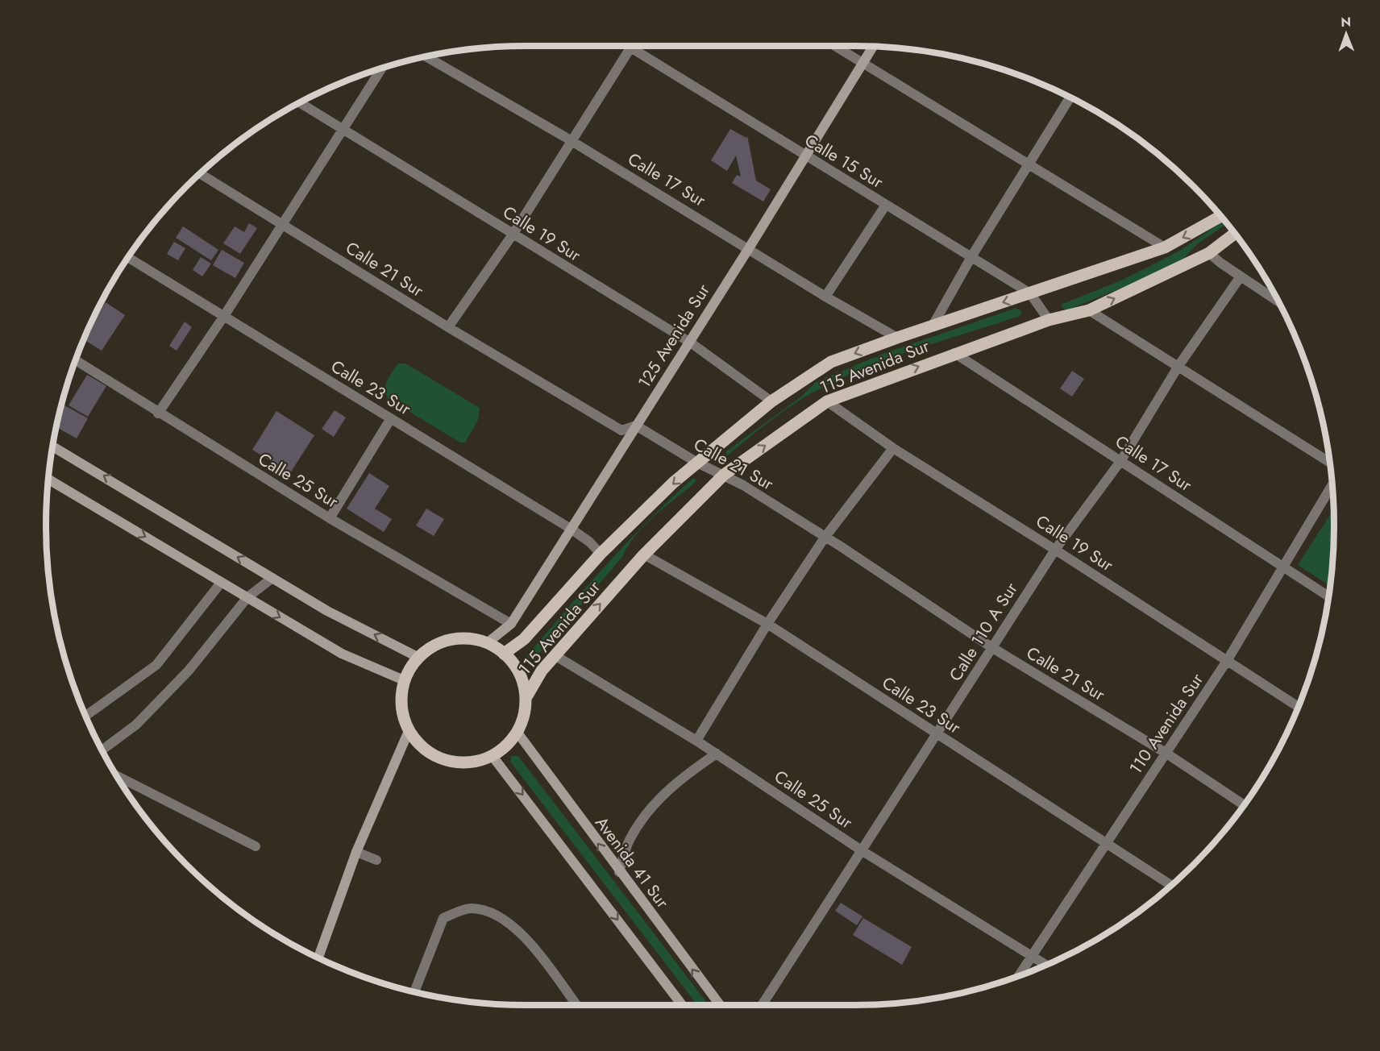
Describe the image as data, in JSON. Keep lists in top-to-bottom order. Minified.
{"streets":{"main road":["125 Avenida Sur","115 Avenida Sur","Avenida 41 Sur"],"street":["Calle 15 Sur","Calle 17 Sur","Calle 19 Sur","Calle 21 Sur","Calle 23 Sur","Calle 25 Sur","Calle 110 A Sur","110 Avenida Sur"]},"crossings":[["Calle 15 Sur","125 Avenida Sur"],["Calle 15 Sur","115 Avenida Sur"],["Calle 17 Sur","125 Avenida Sur"],["Calle 17 Sur","115 Avenida Sur"],["Calle 17 Sur","Calle 110 A Sur"],["Calle 17 Sur","110 Avenida Sur"],["Calle 19 Sur","125 Avenida Sur"],["Calle 19 Sur","115 Avenida Sur"],["Calle 19 Sur","Calle 110 A Sur"],["Calle 19 Sur","110 Avenida Sur"],["Calle 21 Sur","125 Avenida Sur"],["Calle 21 Sur","115 Avenida Sur"],["Calle 21 Sur","Calle 110 A Sur"],["Calle 21 Sur","110 Avenida Sur"],["125 Avenida Sur","115 Avenida Sur"],["125 Avenida Sur","Calle 23 Sur"],["125 Avenida Sur","Calle 25 Sur"],["125 Avenida Sur","Avenida 41 Sur"],["115 Avenida Sur","Calle 23 Sur"],["115 Avenida Sur","Calle 25 Sur"],["115 Avenida Sur","Avenida 41 Sur"],["Calle 23 Sur","Calle 110 A Sur"],["Calle 23 Sur","110 Avenida Sur"],["Calle 25 Sur","Calle 110 A Sur"],["Calle 25 Sur","110 Avenida Sur"]],"north":"top"}
